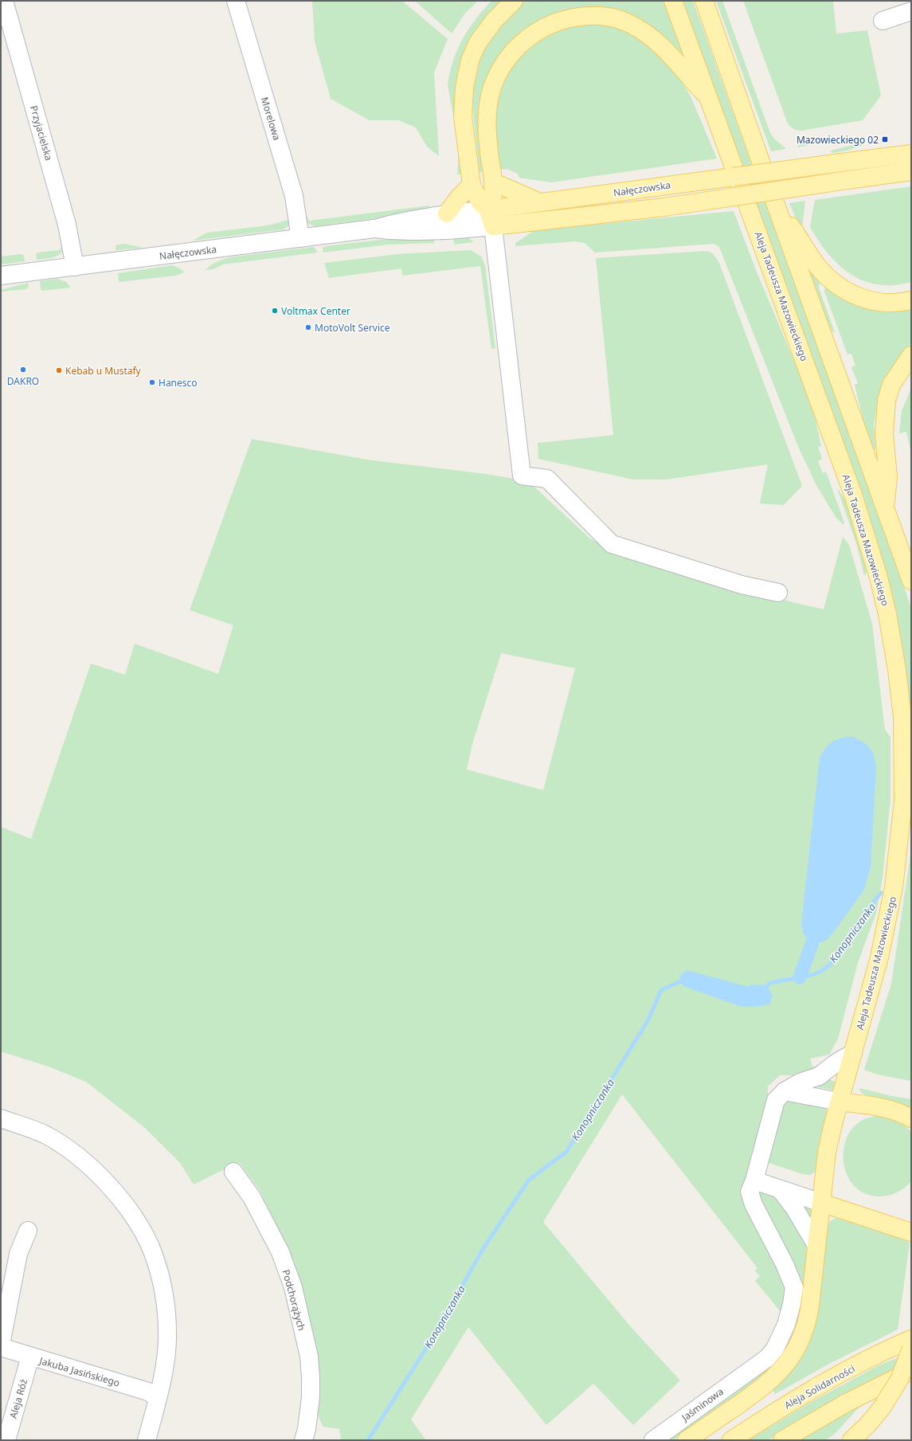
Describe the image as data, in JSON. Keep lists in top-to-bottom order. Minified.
{"streets":{"main road":["Nałęczowska","Aleja Tadeusza Mazowieckiego","Aleja Solidarności"],"street":["Morelowa","Przyjacielska","Podchorążych","Jakuba Jasińskiego","Aleja Róż","Jaśminowa"]},"crossings":[["Morelowa","Nałęczowska"],["Przyjacielska","Nałęczowska"],["Aleja Tadeusza Mazowieckiego","Jaśminowa"],["Jakuba Jasińskiego","Aleja Róż"]],"water":["Konopniczanka"],"places":{"transit":["Mazowieckiego 02"],"other":["Voltmax Center","MotoVolt Service","DAKRO","Kebab u Mustafy","Hanesco"]}}
